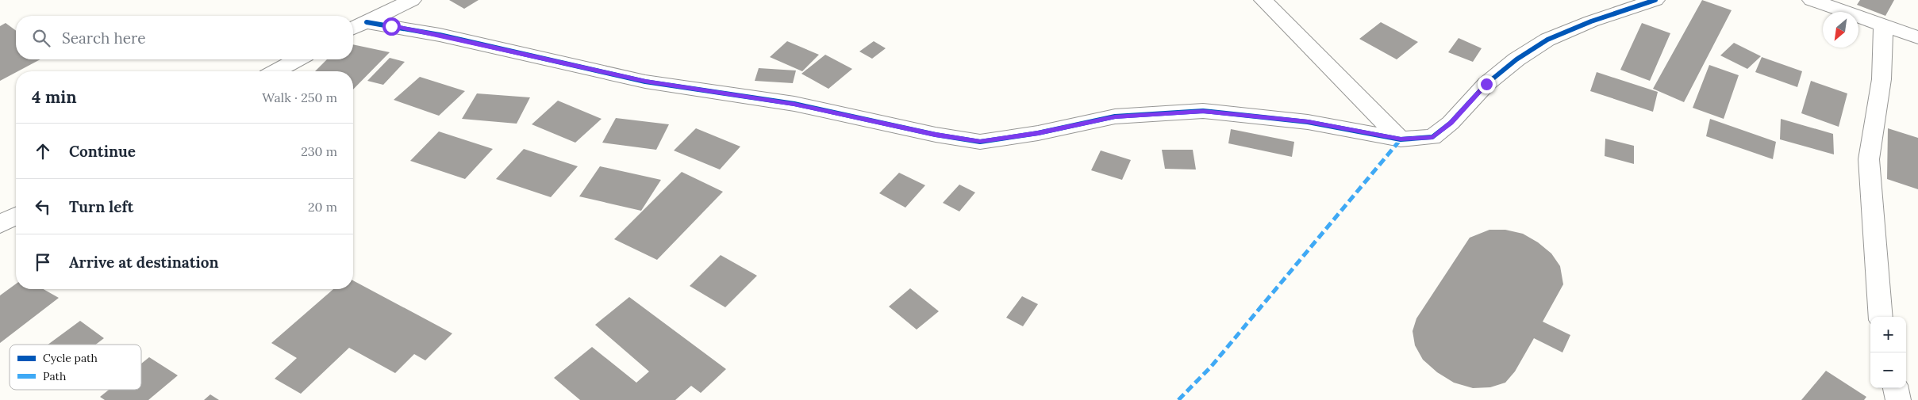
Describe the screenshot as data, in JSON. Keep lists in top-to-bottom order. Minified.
{"legend":["Cycle path","Path"],"north":"bottom left","page":{"search":"Search here","heading":["4 min","Walk · 250 m"],"list":[["Continue","230 m"],["Turn left","20 m"],"Arrive at destination"],"map_buttons":["+","−"]}}
